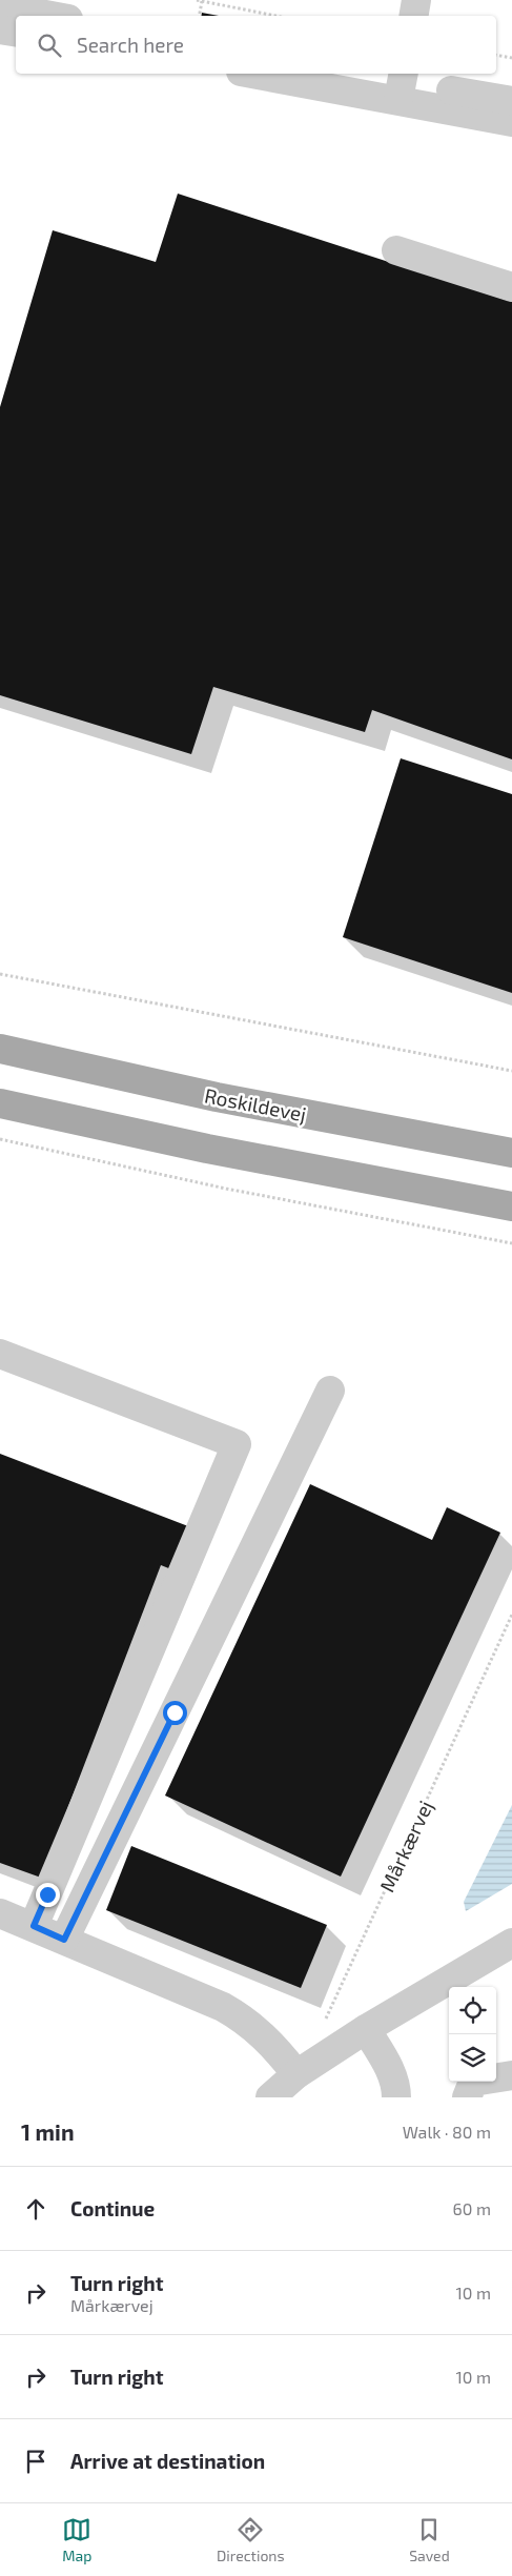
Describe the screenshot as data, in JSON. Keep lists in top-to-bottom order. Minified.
{"streets":{"main road":["Roskildevej"],"path":["Mårkærvej"]},"page":{"search":"Search here","heading":["1 min","Walk · 80 m"],"list":[["Continue","60 m"],["Turn right","Mårkærvej","10 m"],["Turn right","10 m"],"Arrive at destination"],"nav":["Map","Directions","Saved"]}}
